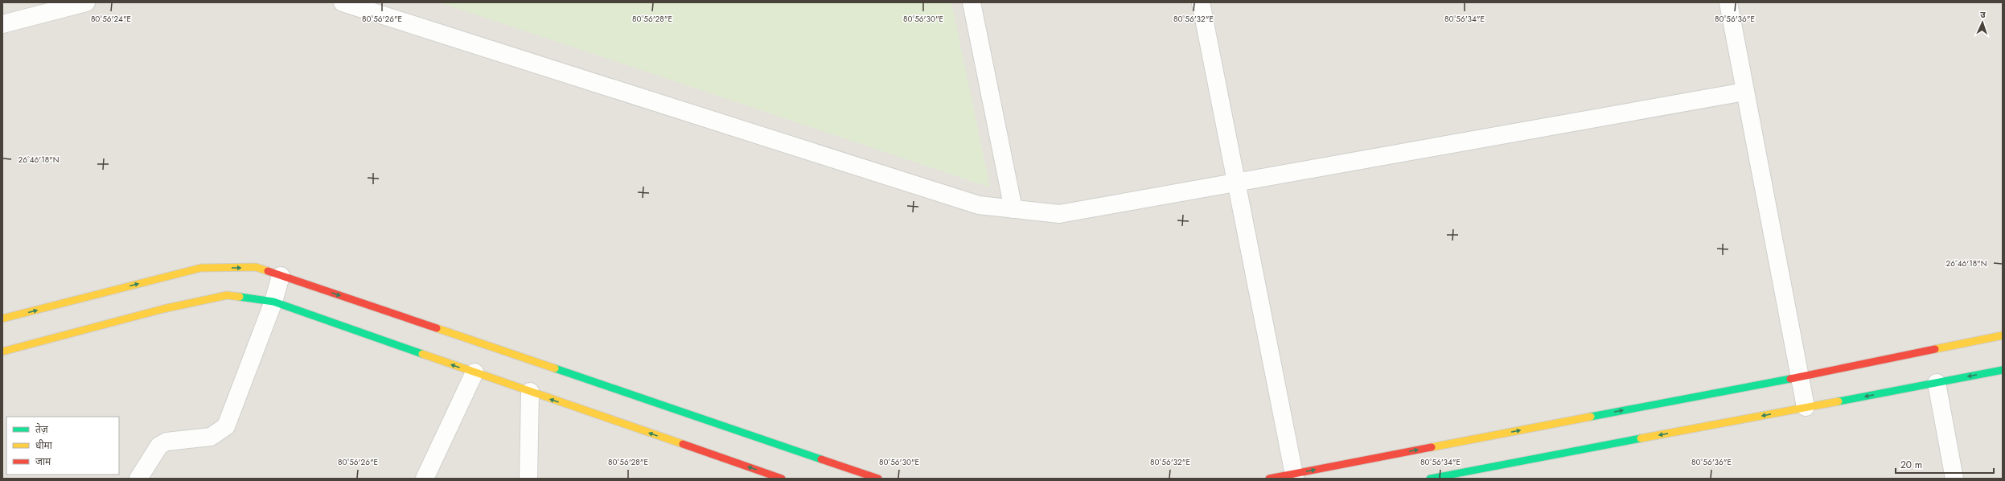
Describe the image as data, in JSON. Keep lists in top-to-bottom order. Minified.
{"legend":["तेज़","धीमा","जाम"],"scale_bar":"20 m","north":"top","coordinates":["80°56'24\"E","80°56'26\"E","80°56'28\"E","80°56'30\"E","80°56'32\"E","80°56'34\"E","80°56'36\"E","26°46'18\"N"]}
